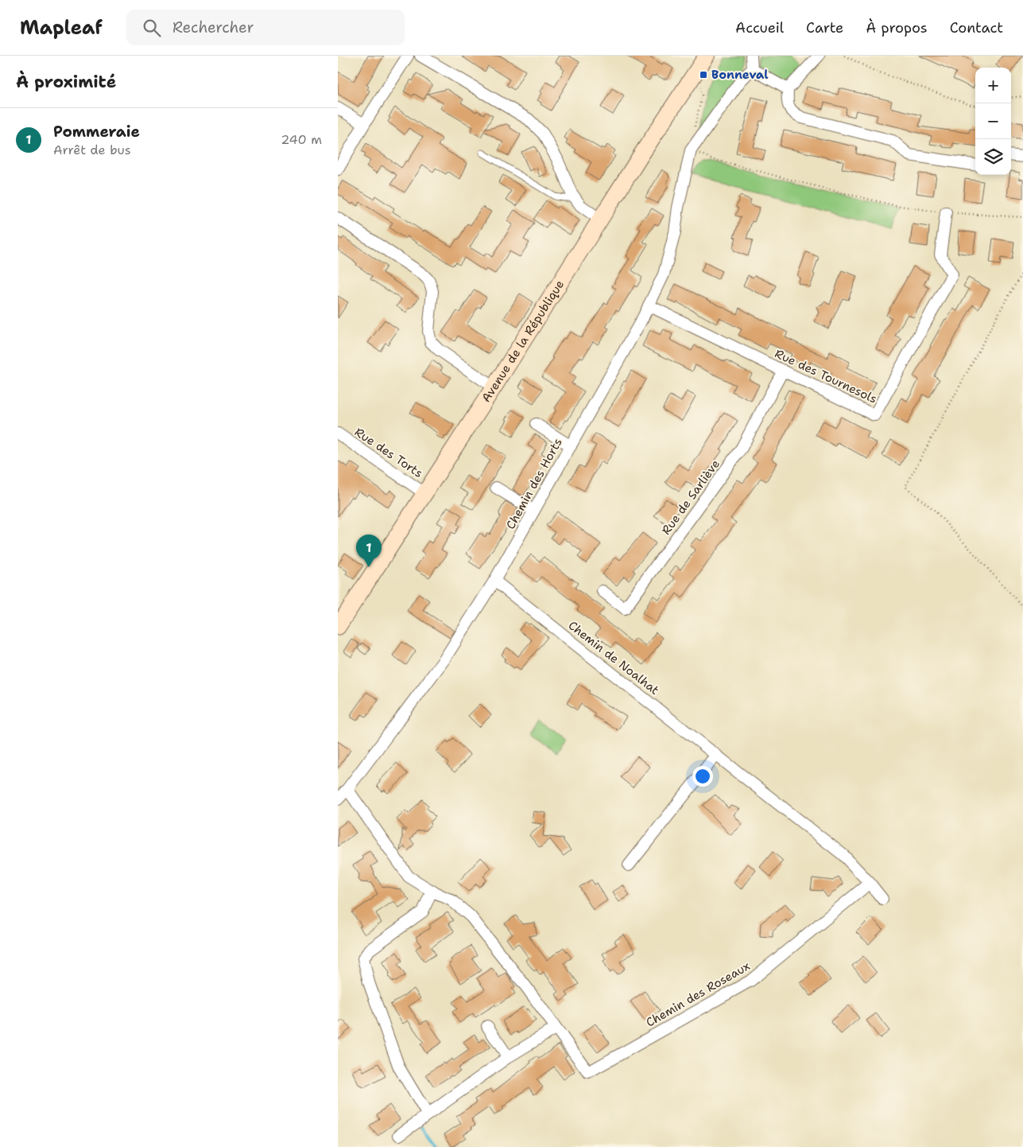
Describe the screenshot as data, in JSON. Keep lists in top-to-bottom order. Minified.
{"streets":{"street":["Avenue de la République","Rue des Tournesols","Rue des Torts","Chemin des Horts","Rue de Sarliève","Chemin de Noalhat","Chemin des Roseaux"]},"crossings":[["Avenue de la République","Rue des Torts"],["Rue des Tournesols","Chemin des Horts"],["Rue des Tournesols","Rue de Sarliève"],["Chemin des Horts","Chemin de Noalhat"],["Chemin de Noalhat","Chemin des Roseaux"]],"places":{"transit":["Bonneval"]},"page":{"header":"Mapleaf","search":"Rechercher","nav":["Accueil","Carte","À propos","Contact"],"heading":"À proximité","map_buttons":["+","−"],"list":[{"mark":"1","name":"Pommeraie","note":"Arrêt de bus","value":"240 m"}],"pins":"1"}}
